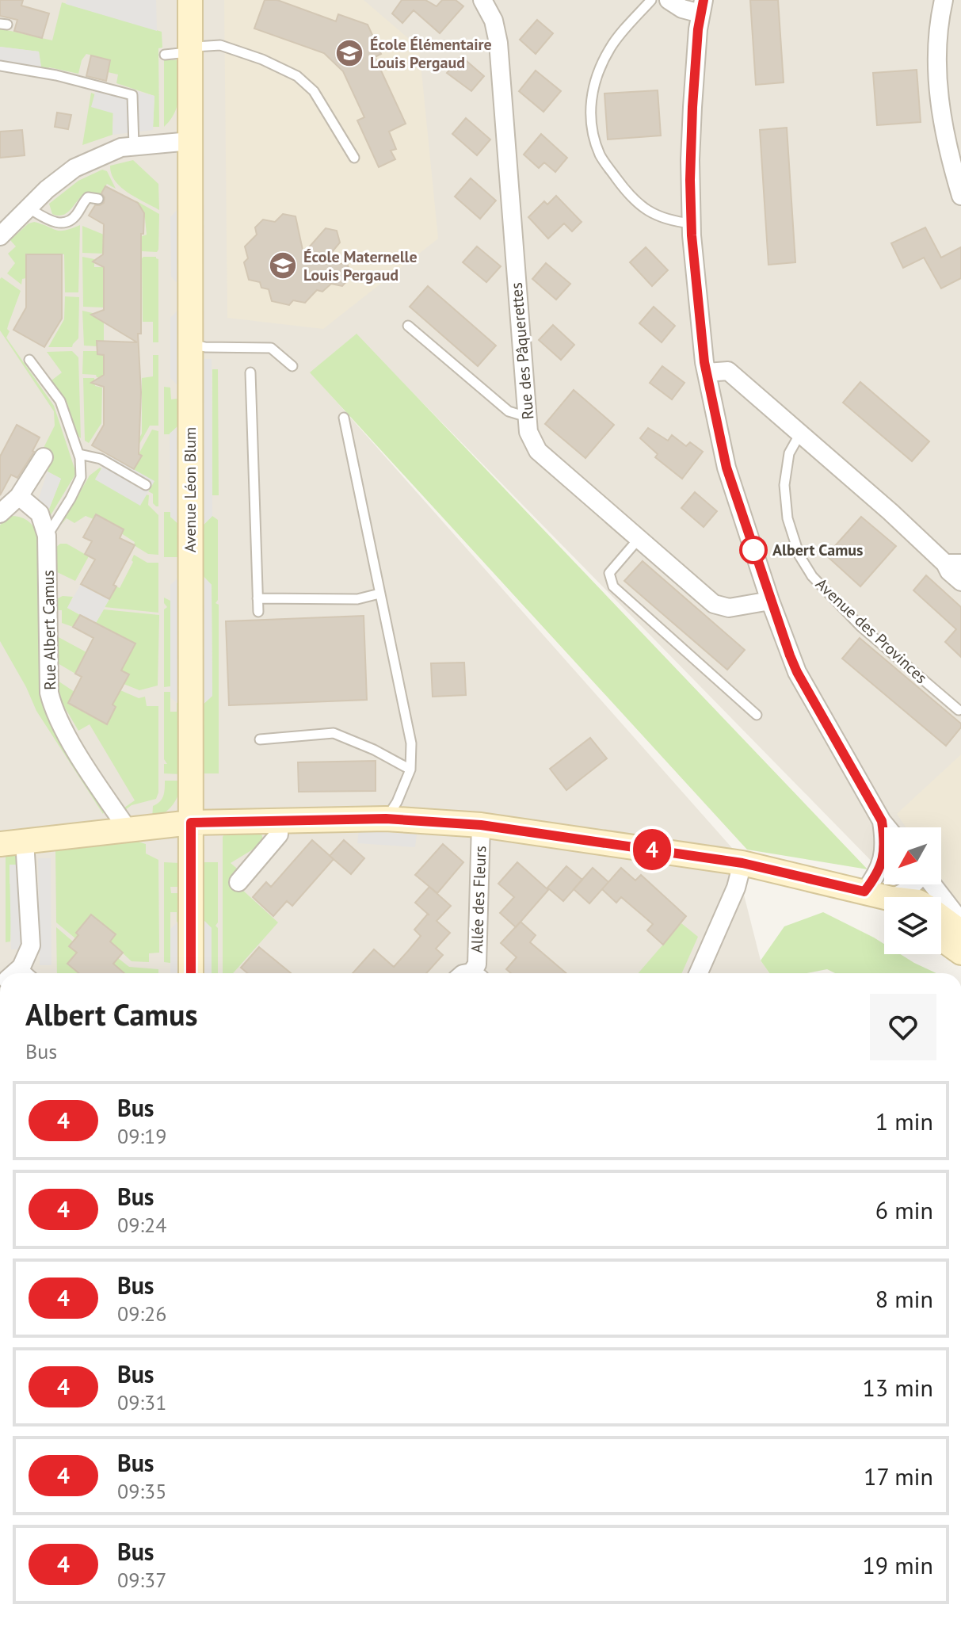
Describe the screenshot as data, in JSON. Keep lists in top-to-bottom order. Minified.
{"streets":{"street":["Rue des Pâquerettes","Avenue Léon Blum","Rue Albert Camus","Allée des Fleurs"],"lane":["Avenue des Provinces"]},"places":{"school or university":["École Élémentaire Louis Pergaud","École Maternelle Louis Pergaud"],"other":["Albert Camus"]},"lines":["bus line 4"],"north":"bottom left","page":{"on_map":"4","heading":["Albert Camus","Bus"],"list":[{"mark":"4","name":"Bus","note":"09:19","value":"1 min"},{"mark":"4","name":"Bus","note":"09:24","value":"6 min"},{"mark":"4","name":"Bus","note":"09:26","value":"8 min"},{"mark":"4","name":"Bus","note":"09:31","value":"13 min"},{"mark":"4","name":"Bus","note":"09:35","value":"17 min"},{"mark":"4","name":"Bus","note":"09:37","value":"19 min"}]}}
